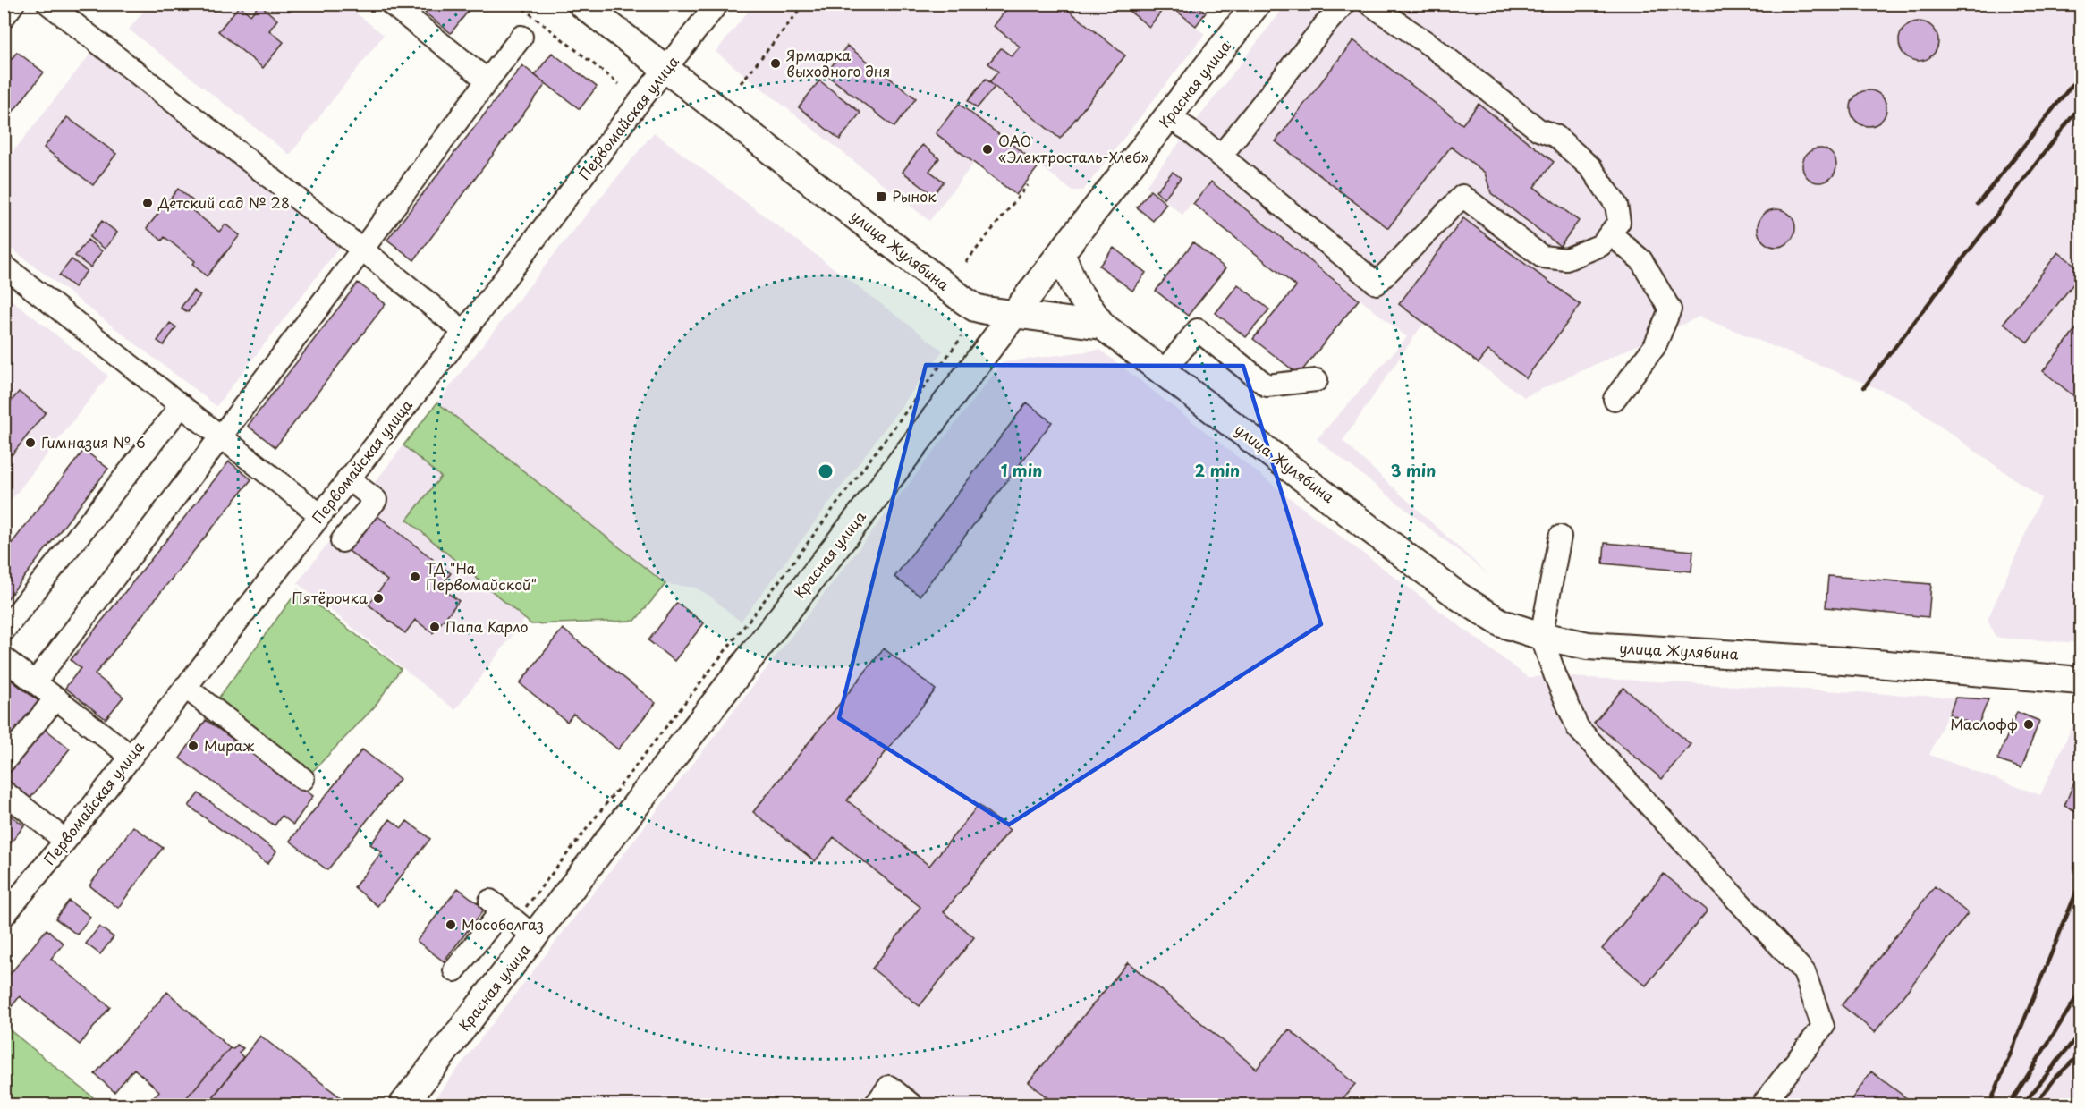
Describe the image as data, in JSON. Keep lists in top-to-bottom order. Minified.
{"streets":{"main road":["Красная улица","улица Жулябина"],"street":["Первомайская улица"]},"crossings":[["Красная улица","улица Жулябина"],["Первомайская улица","улица Жулябина"]],"places":{"other":["Ярмарка выходного дня","ОАО «Электросталь-Хлеб»","Детский сад № 28","Гимназия № 6","ТД \"На Первомайской\"","Пятёрочка","Папа Карло","Маслофф","Мираж","Мособолгаз"],"transit":["Рынок"]},"rings":["1 min","2 min","3 min"]}
